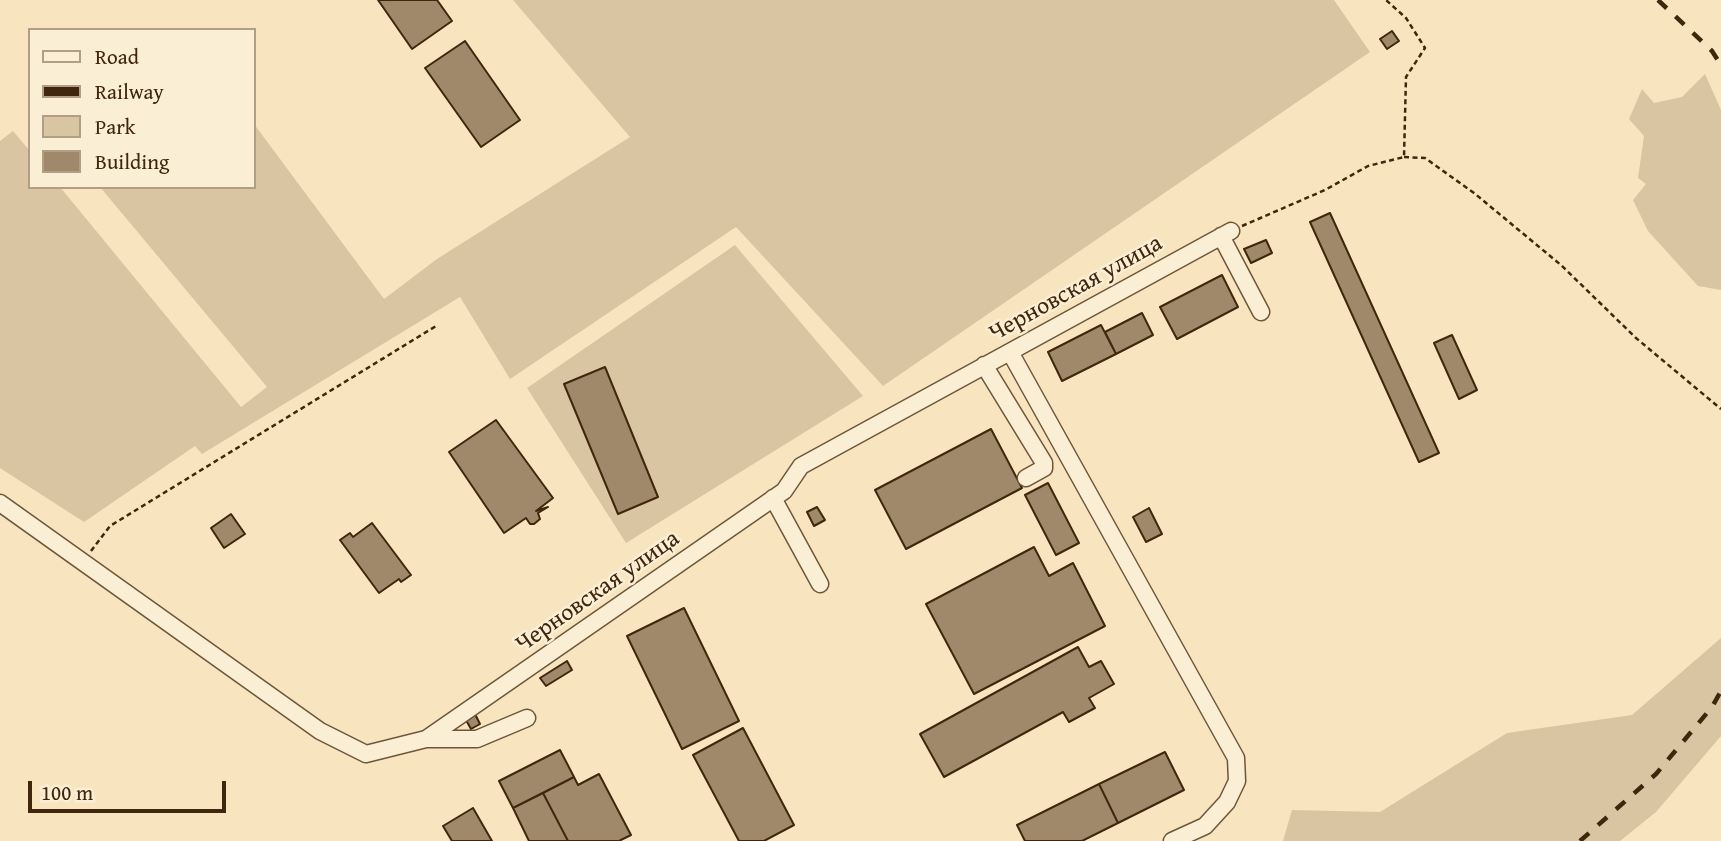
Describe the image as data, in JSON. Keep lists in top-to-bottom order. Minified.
{"streets":{"street":["Черновская улица"]},"legend":["Road","Railway","Park","Building"],"scale_bar":"100 m"}
